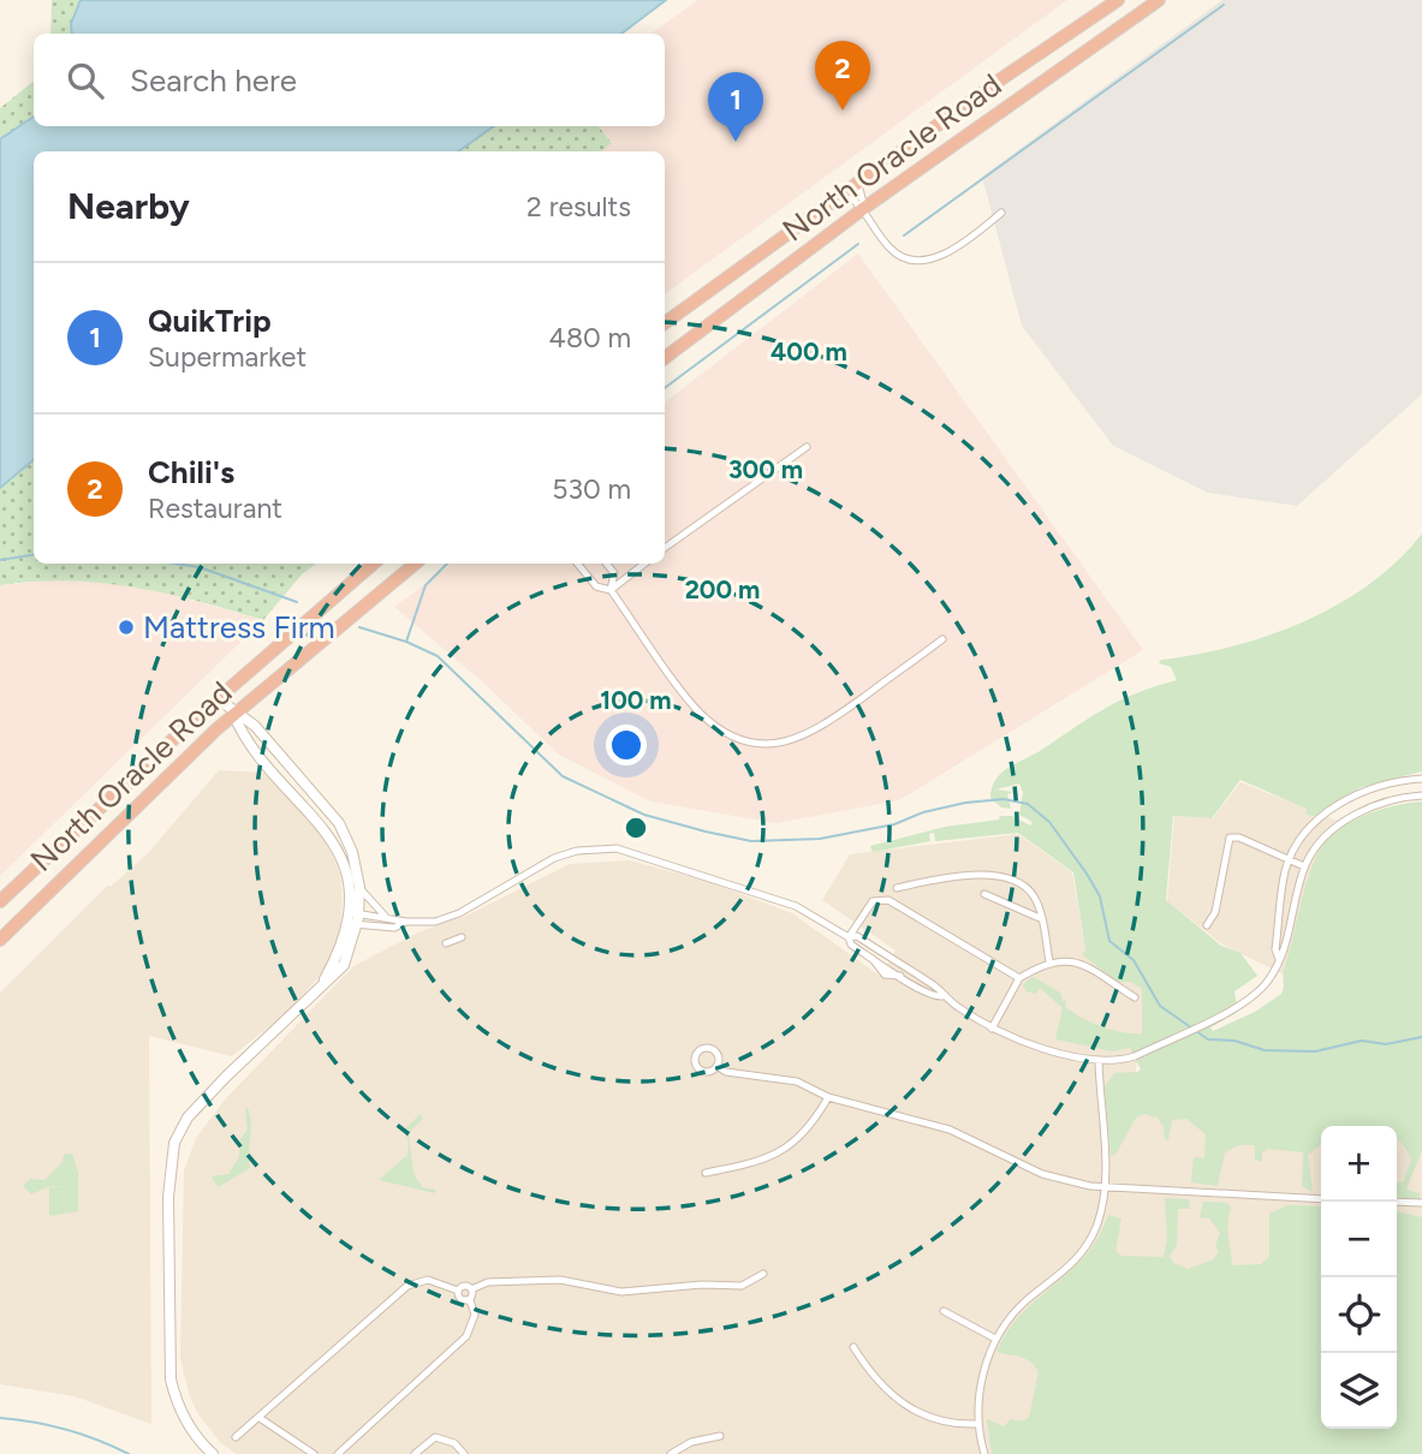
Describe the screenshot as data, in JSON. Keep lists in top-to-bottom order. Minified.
{"streets":{"highway":["North Oracle Road"]},"places":["Mattress Firm"],"page":{"search":"Search here","pins":["2","1"],"heading":["Nearby","2 results"],"list":[{"mark":"1","name":"QuikTrip","note":"Supermarket","value":"480 m"},{"mark":"2","name":"Chili's","note":"Restaurant","value":"530 m"}],"map_buttons":["+","−"]},"rings":["400 m","300 m","200 m","100 m"]}
